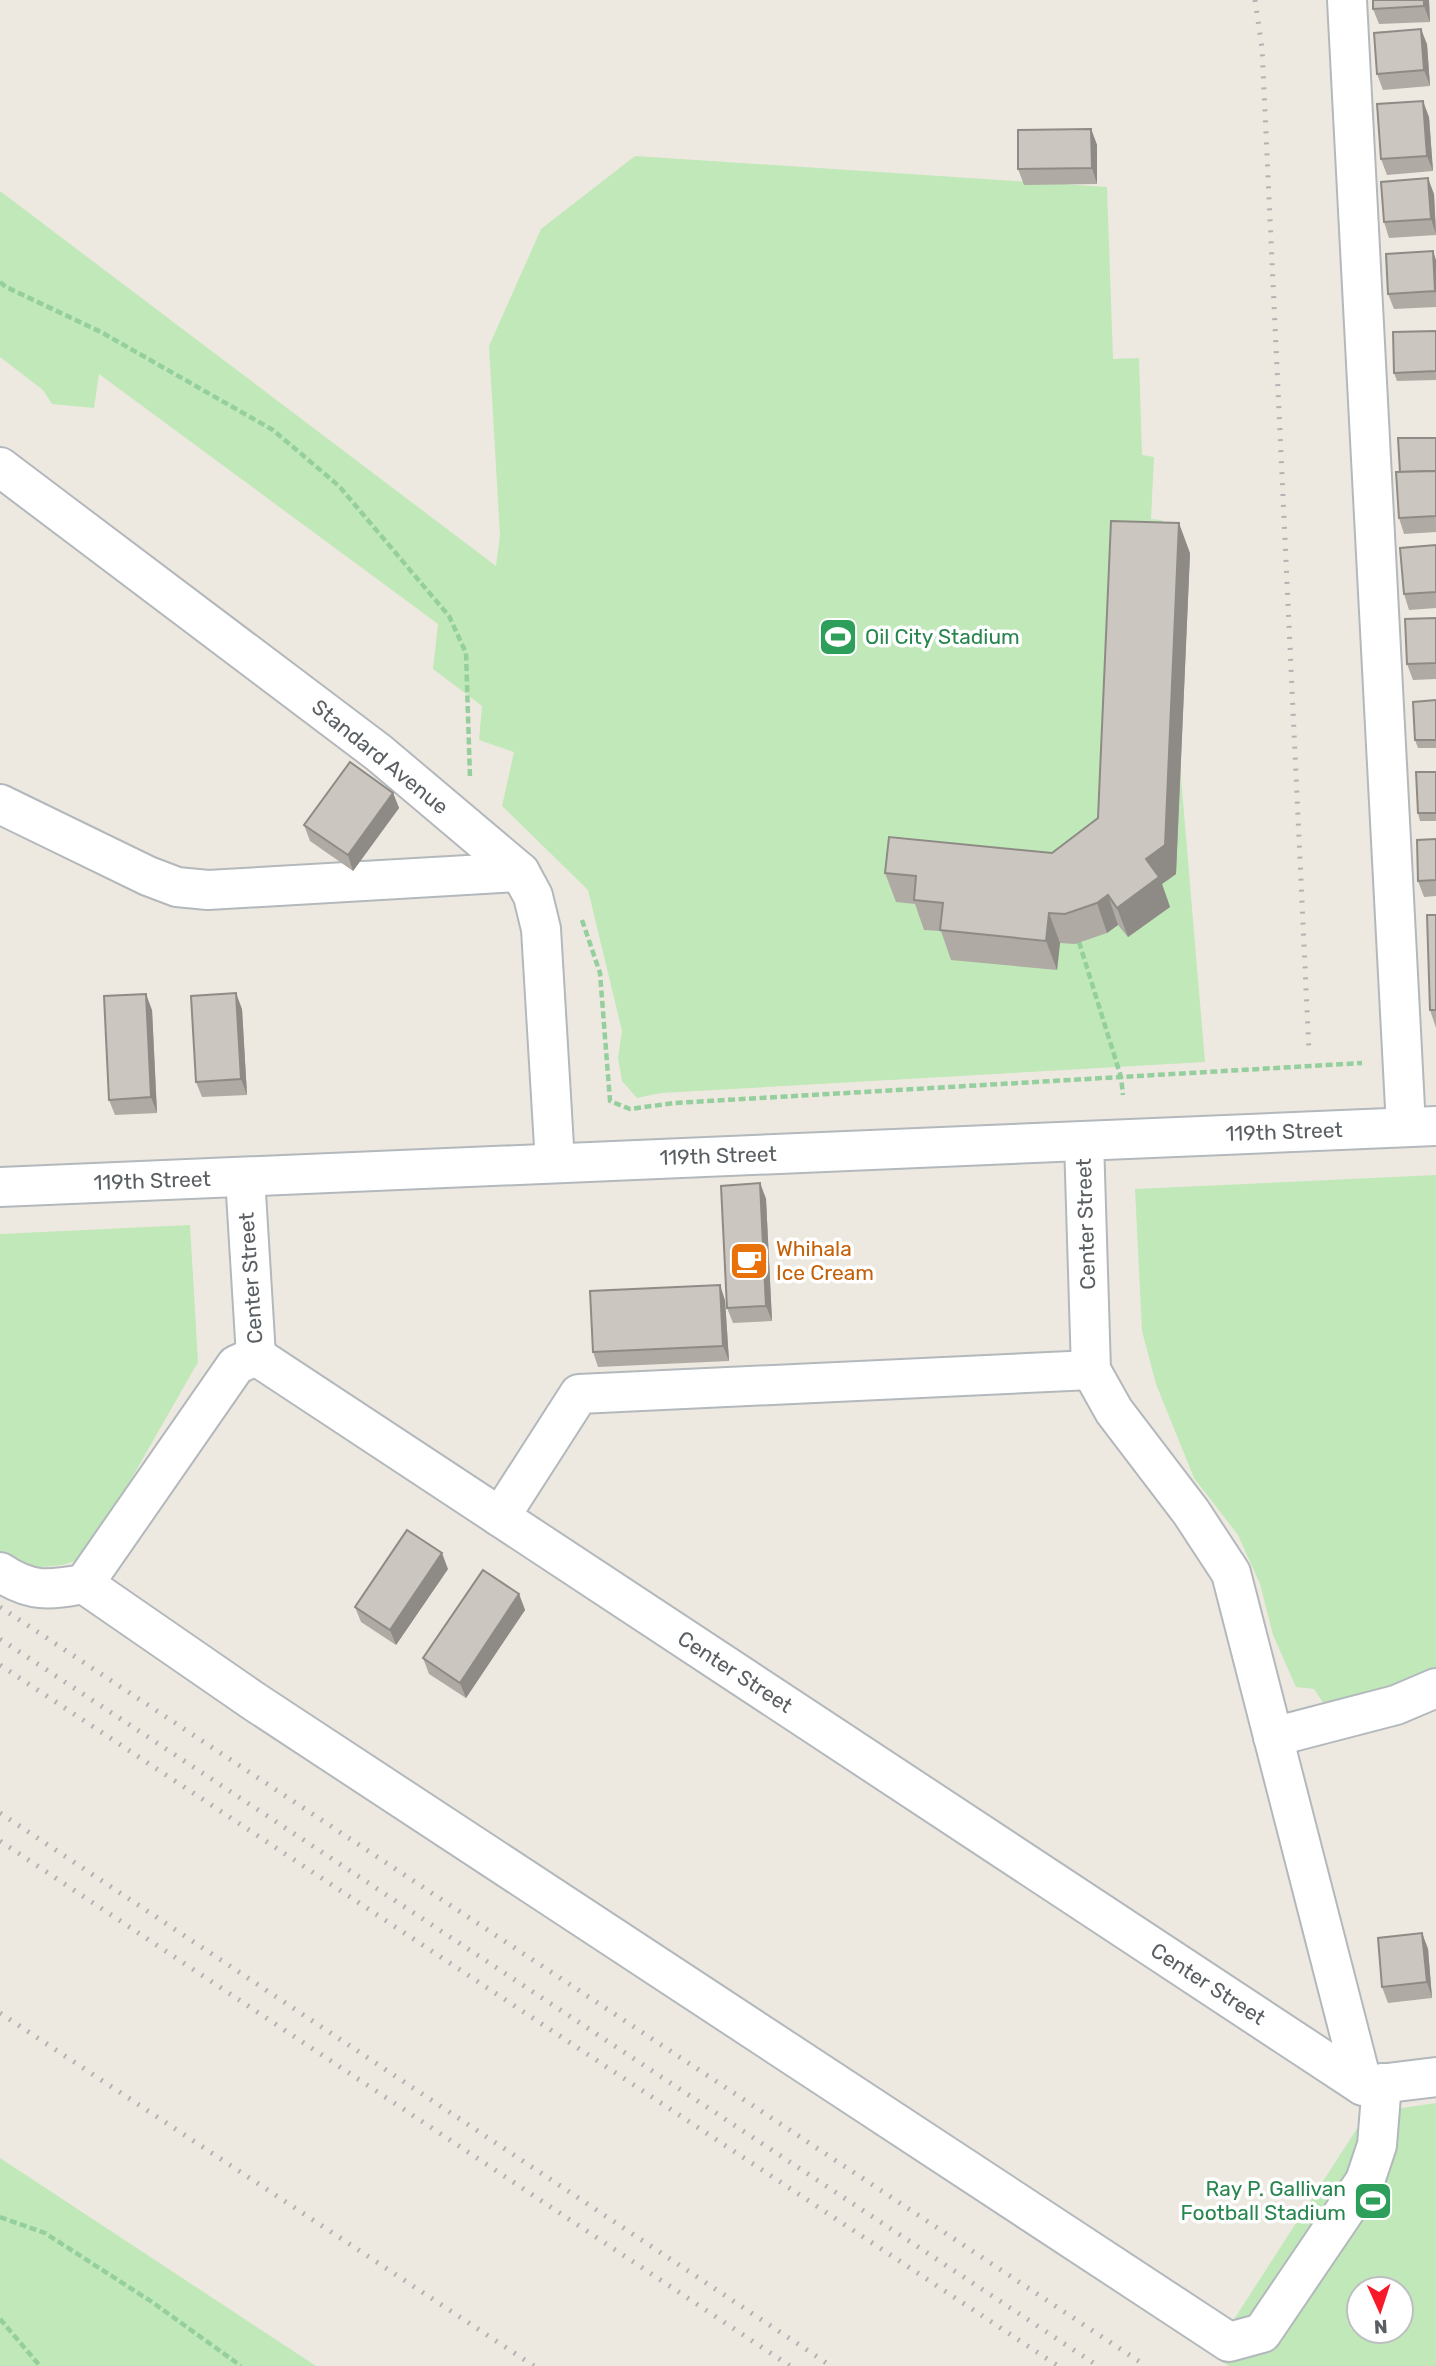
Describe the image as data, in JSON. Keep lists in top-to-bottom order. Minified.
{"streets":{"street":["Standard Avenue","119th Street","Center Street"]},"crossings":[["Standard Avenue","119th Street"],["119th Street","Center Street"]],"places":{"sports":["Oil City Stadium","Ray P. Gallivan Football Stadium"],"cafe":["Whihala Ice Cream"]},"north":"bottom"}
